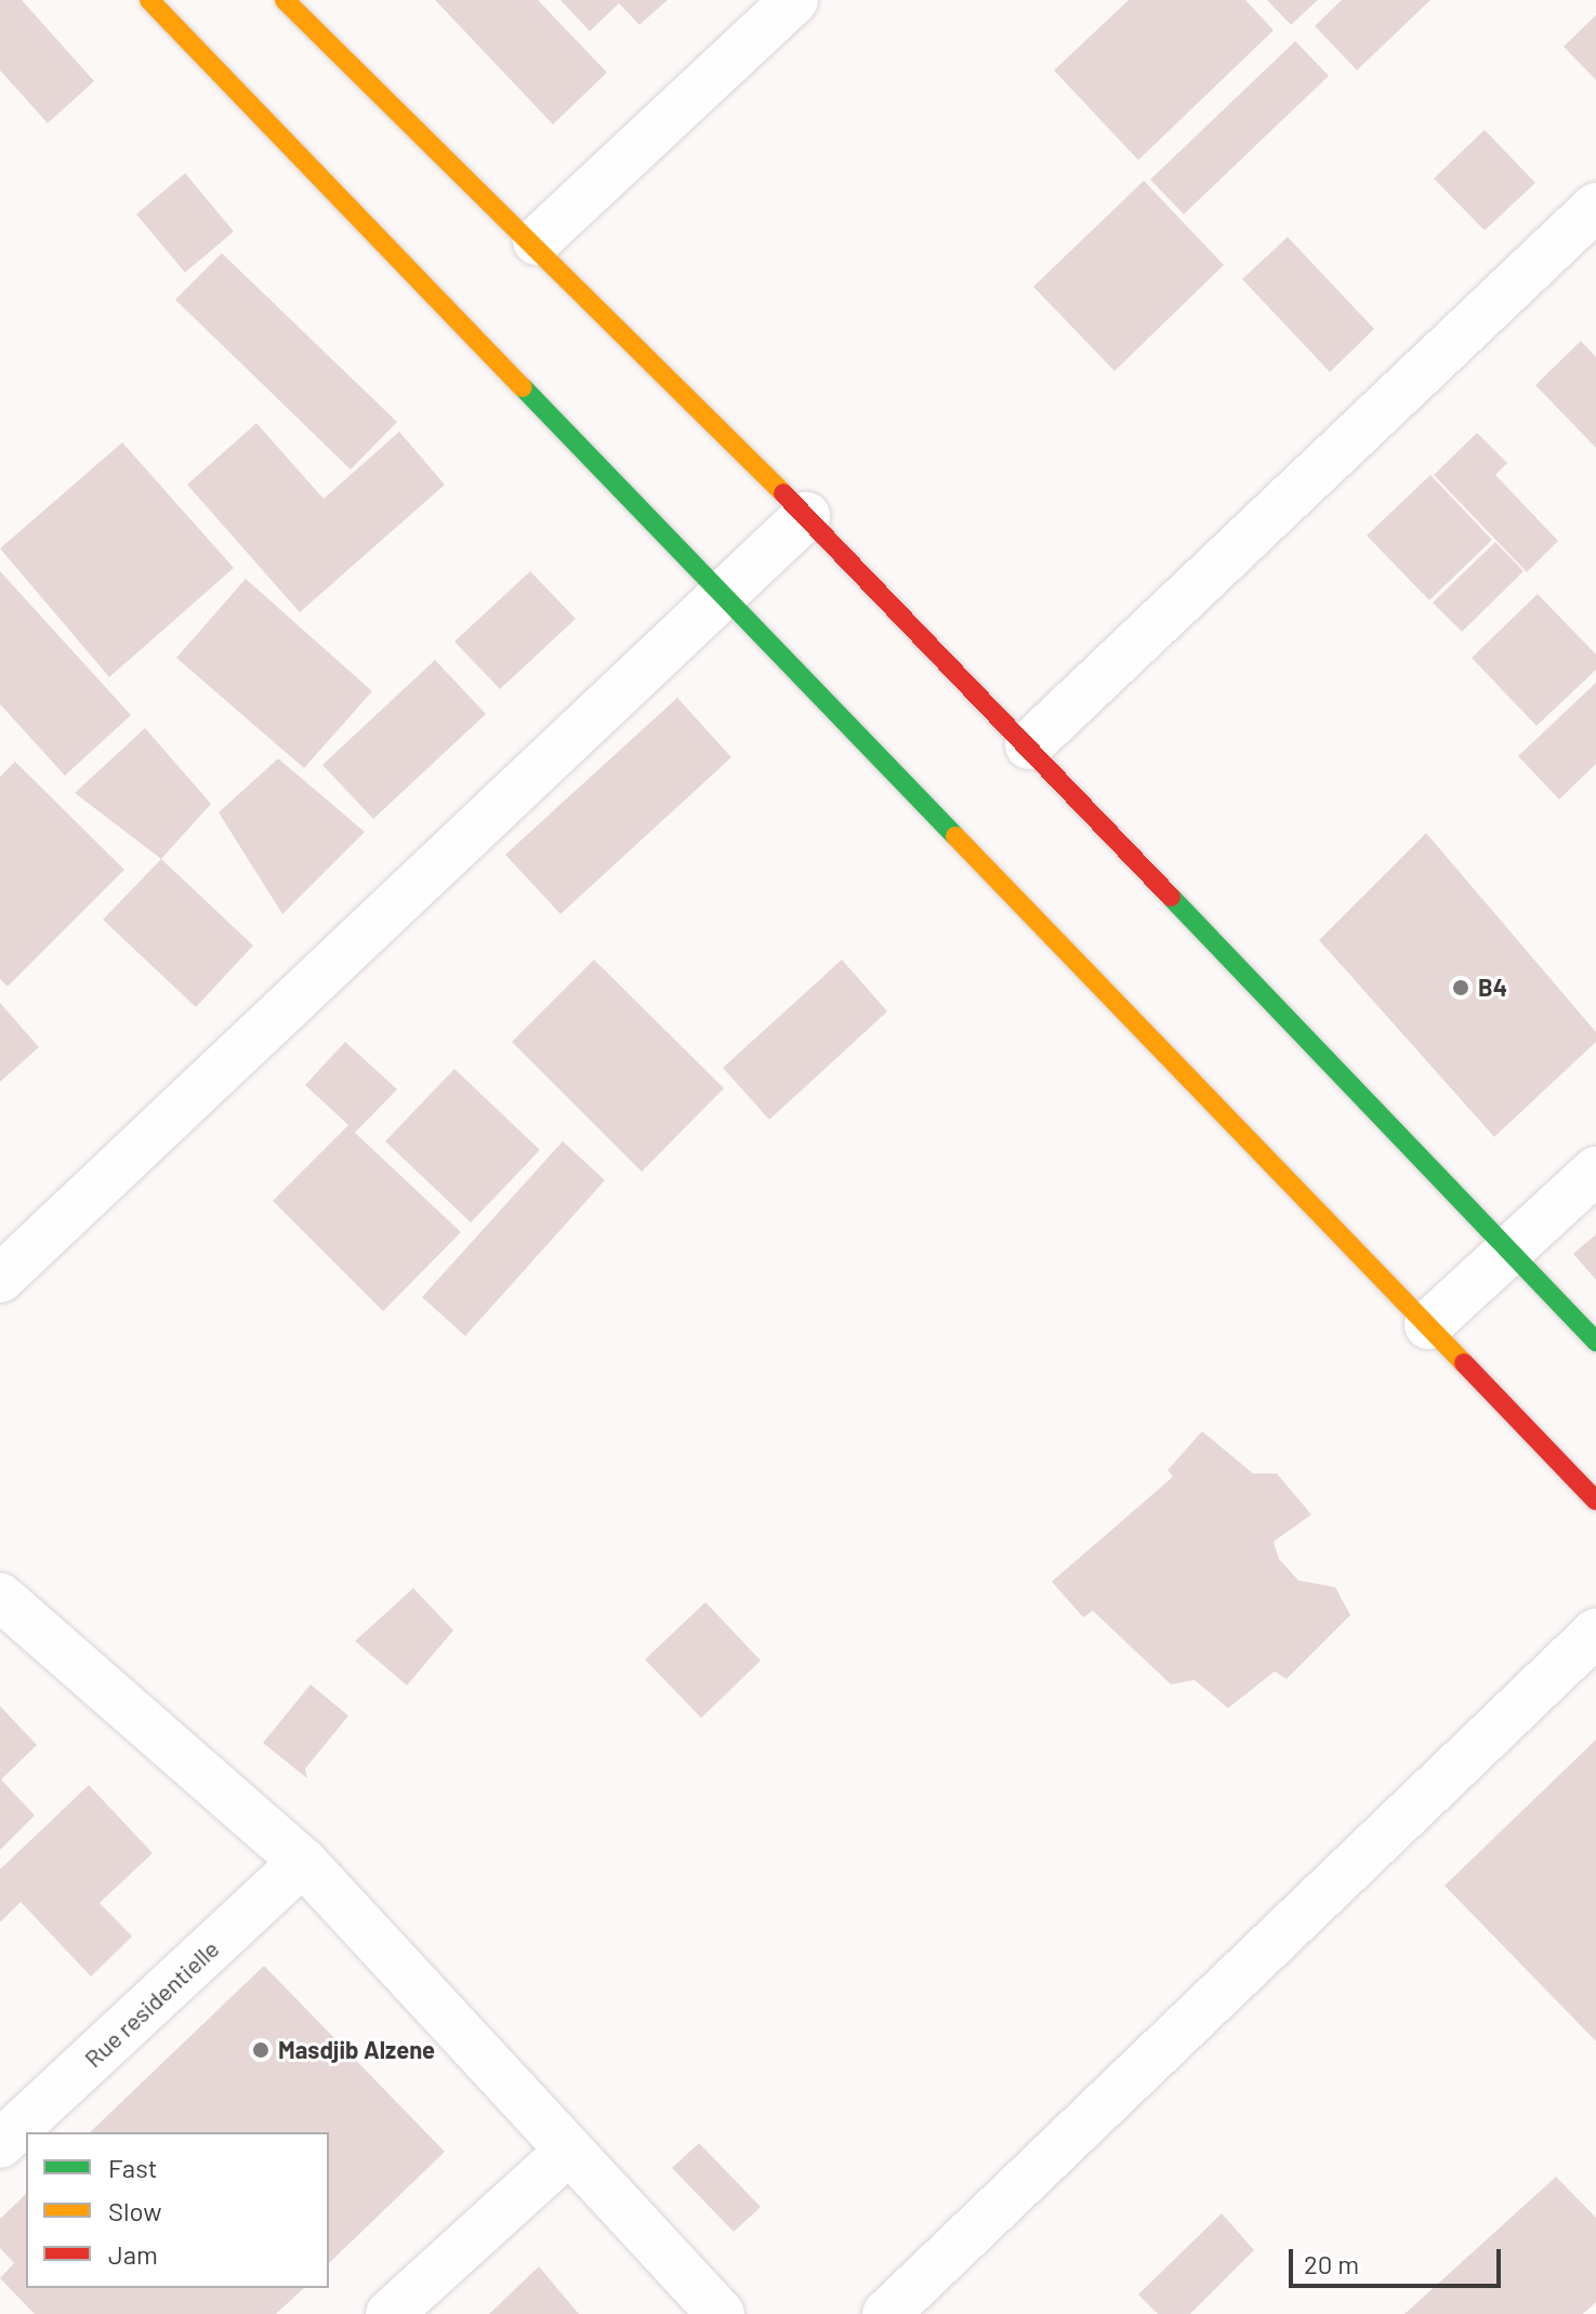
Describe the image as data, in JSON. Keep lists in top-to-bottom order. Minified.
{"streets":{"street":["Rue residentielle"]},"places":["B4","Masdjib Alzene"],"legend":["Fast","Slow","Jam"],"scale_bar":"20 m"}
